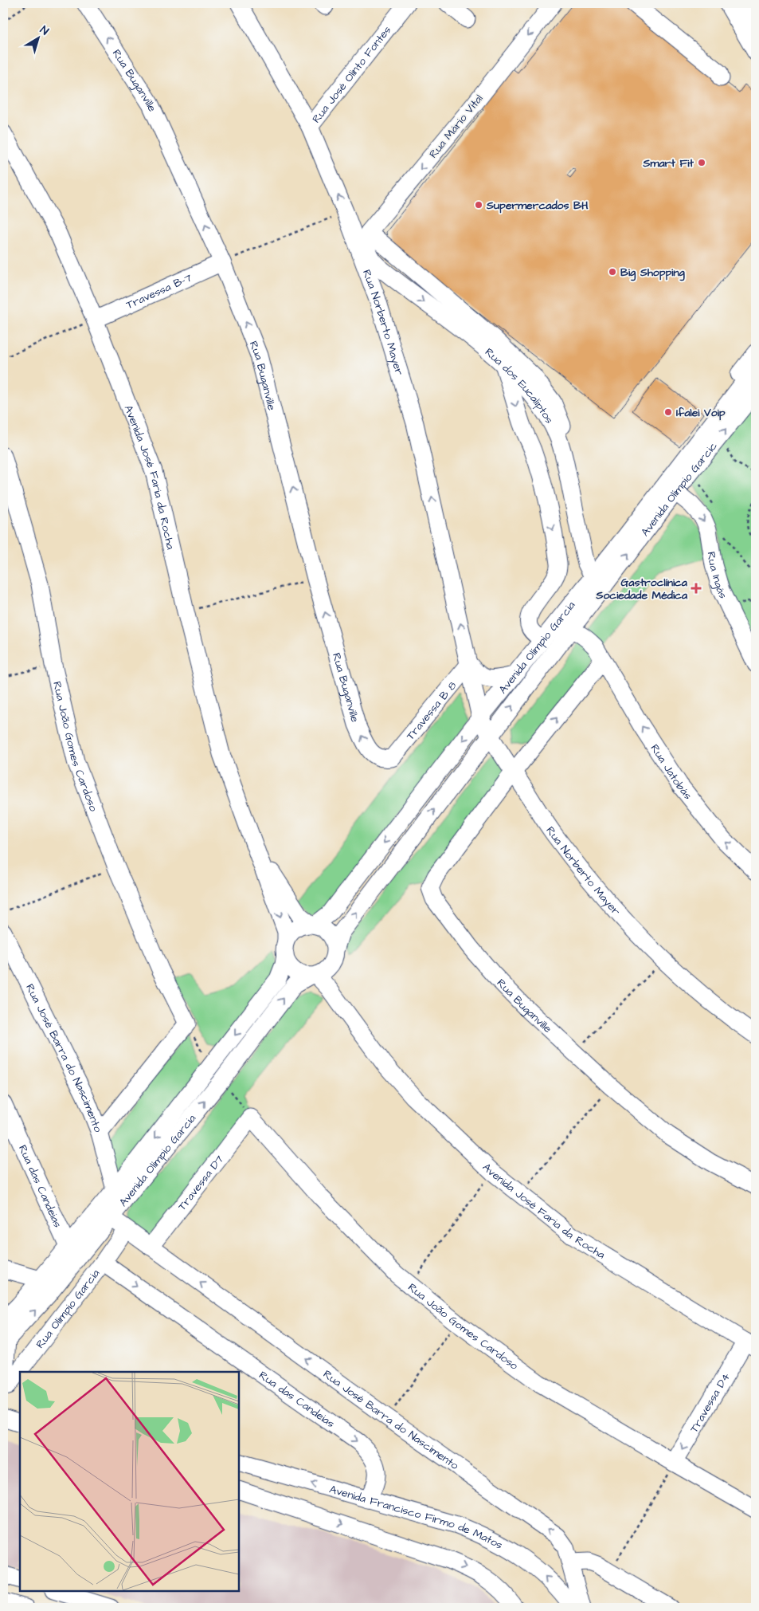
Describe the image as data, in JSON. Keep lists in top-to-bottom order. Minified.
{"streets":{"street":["Rua José Olinto Fontes","Rua Buganville","Rua Mário Vital","Travessa B-7","Rua Norberto Mayer","Rua dos Eucaliptos","Avenida José Faria da Rocha","Avenida Olímpio Garcic","Rua Ingás","Avenida Olímpio Garcia","Travessa B 8","Rua João Gomes Cardoso","Rua Jatobás","Rua José Barra do Nascimento","Travessa D7","Rua das Candeias","Rua Olimpio Garcia","Travessa D4","Avenida Francisco Firmo de Matos"]},"crossings":[["Rua José Olinto Fontes","Rua Norberto Mayer"],["Rua Buganville","Travessa B-7"],["Rua Buganville","Rua Norberto Mayer"],["Rua Buganville","Travessa B 8"],["Rua Mário Vital","Rua dos Eucaliptos"],["Travessa B-7","Avenida José Faria da Rocha"],["Rua Norberto Mayer","Avenida Olímpio Garcia"],["Rua Norberto Mayer","Travessa B 8"],["Rua dos Eucaliptos","Avenida Olímpio Garcic"],["Rua dos Eucaliptos","Avenida Olímpio Garcia"],["Avenida José Faria da Rocha","Avenida Olímpio Garcia"],["Avenida José Faria da Rocha","Travessa D4"],["Avenida Olímpio Garcic","Rua Ingás"],["Avenida Olímpio Garcic","Avenida Olímpio Garcia"],["Avenida Olímpio Garcia","Rua Jatobás"],["Avenida Olímpio Garcia","Rua José Barra do Nascimento"],["Avenida Olímpio Garcia","Rua das Candeias"],["Rua João Gomes Cardoso","Travessa D7"],["Rua João Gomes Cardoso","Travessa D4"],["Rua José Barra do Nascimento","Travessa D7"],["Rua José Barra do Nascimento","Rua Olimpio Garcia"],["Rua das Candeias","Rua Olimpio Garcia"],["Rua das Candeias","Avenida Francisco Firmo de Matos"]],"one_way":["Rua Buganville","Rua Mário Vital","Avenida Olímpio Garcic","Rua Ingás","Rua Jatobás","Rua das Candeias","Travessa D4"],"places":{"other":["Smart Fit","Supermercados BH","Big Shopping","Ifalei Voip"],"health":["Gastroclínica Sociedade Médica"]},"north":"top right"}
